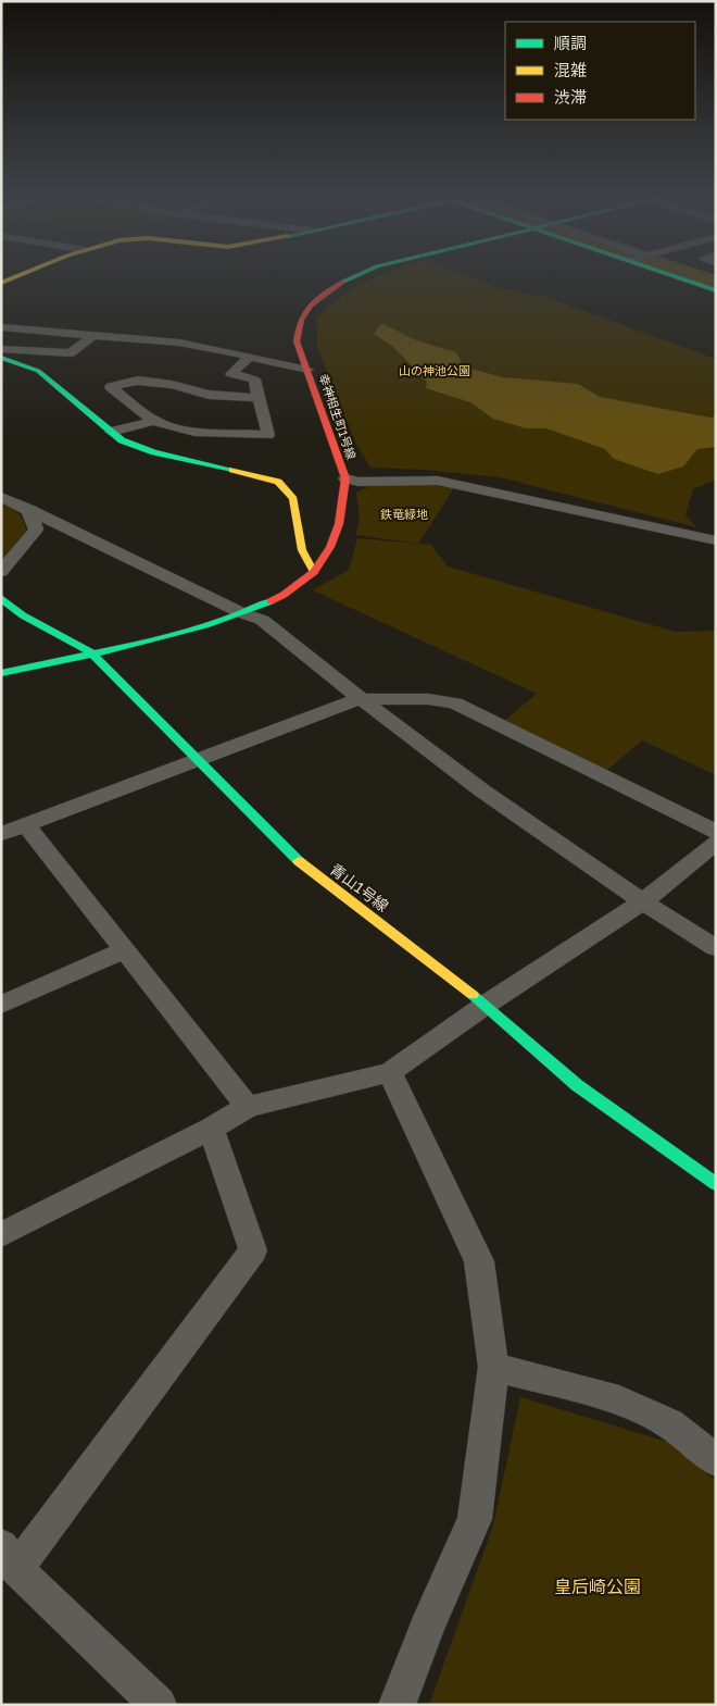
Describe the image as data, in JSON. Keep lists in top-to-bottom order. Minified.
{"streets":{"street":["幸神相生町1号線","青山1号線"]},"crossings":[["幸神相生町1号線","青山1号線"]],"parks":["山の神池公園","鉄竜緑地","皇后崎公園"],"legend":["順調","混雑","渋滞"]}
